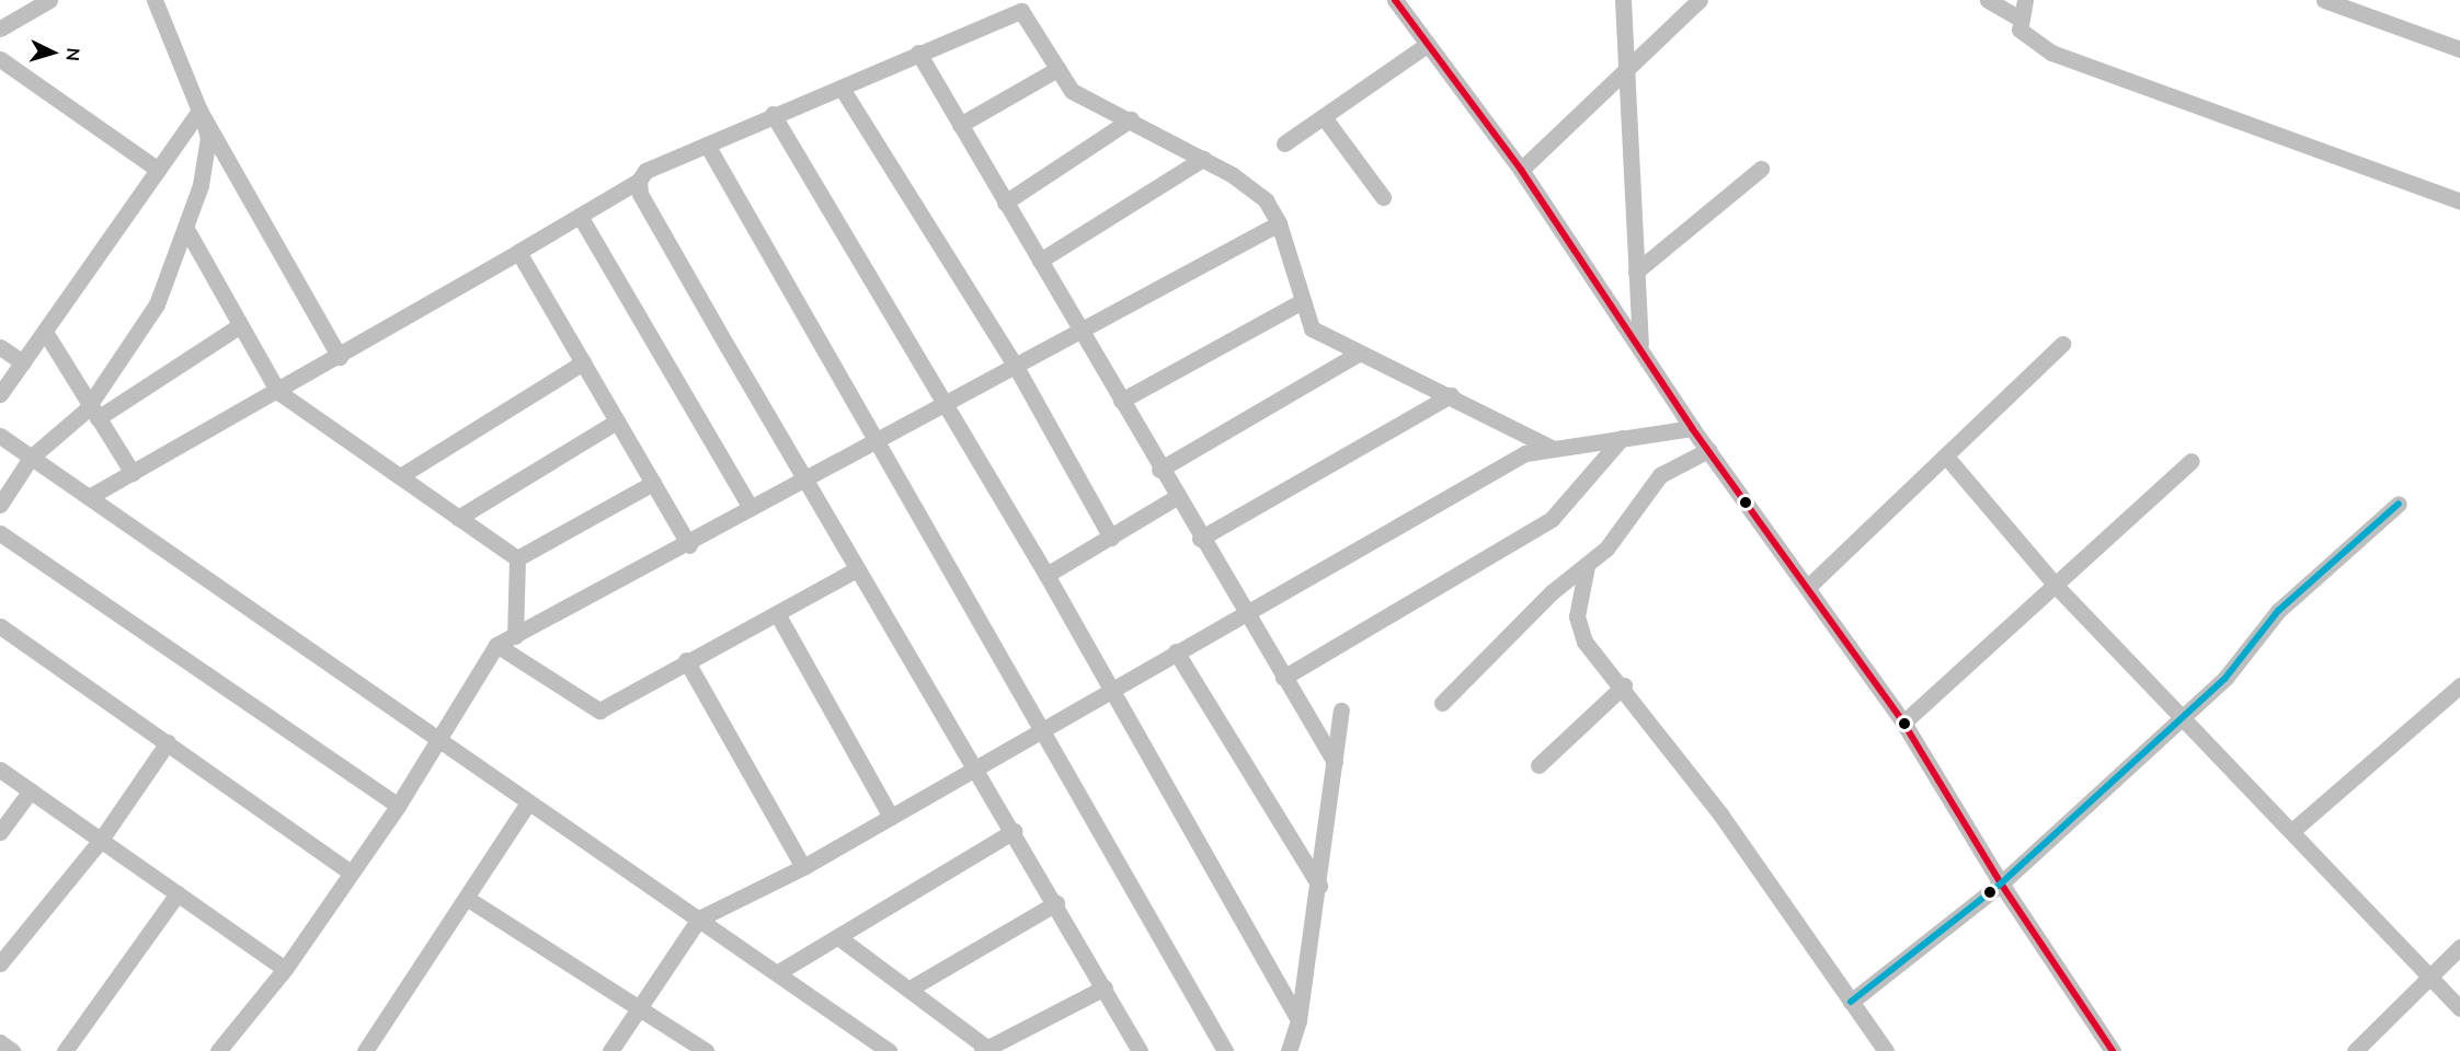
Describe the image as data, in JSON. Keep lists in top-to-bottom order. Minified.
{"north":"right"}
